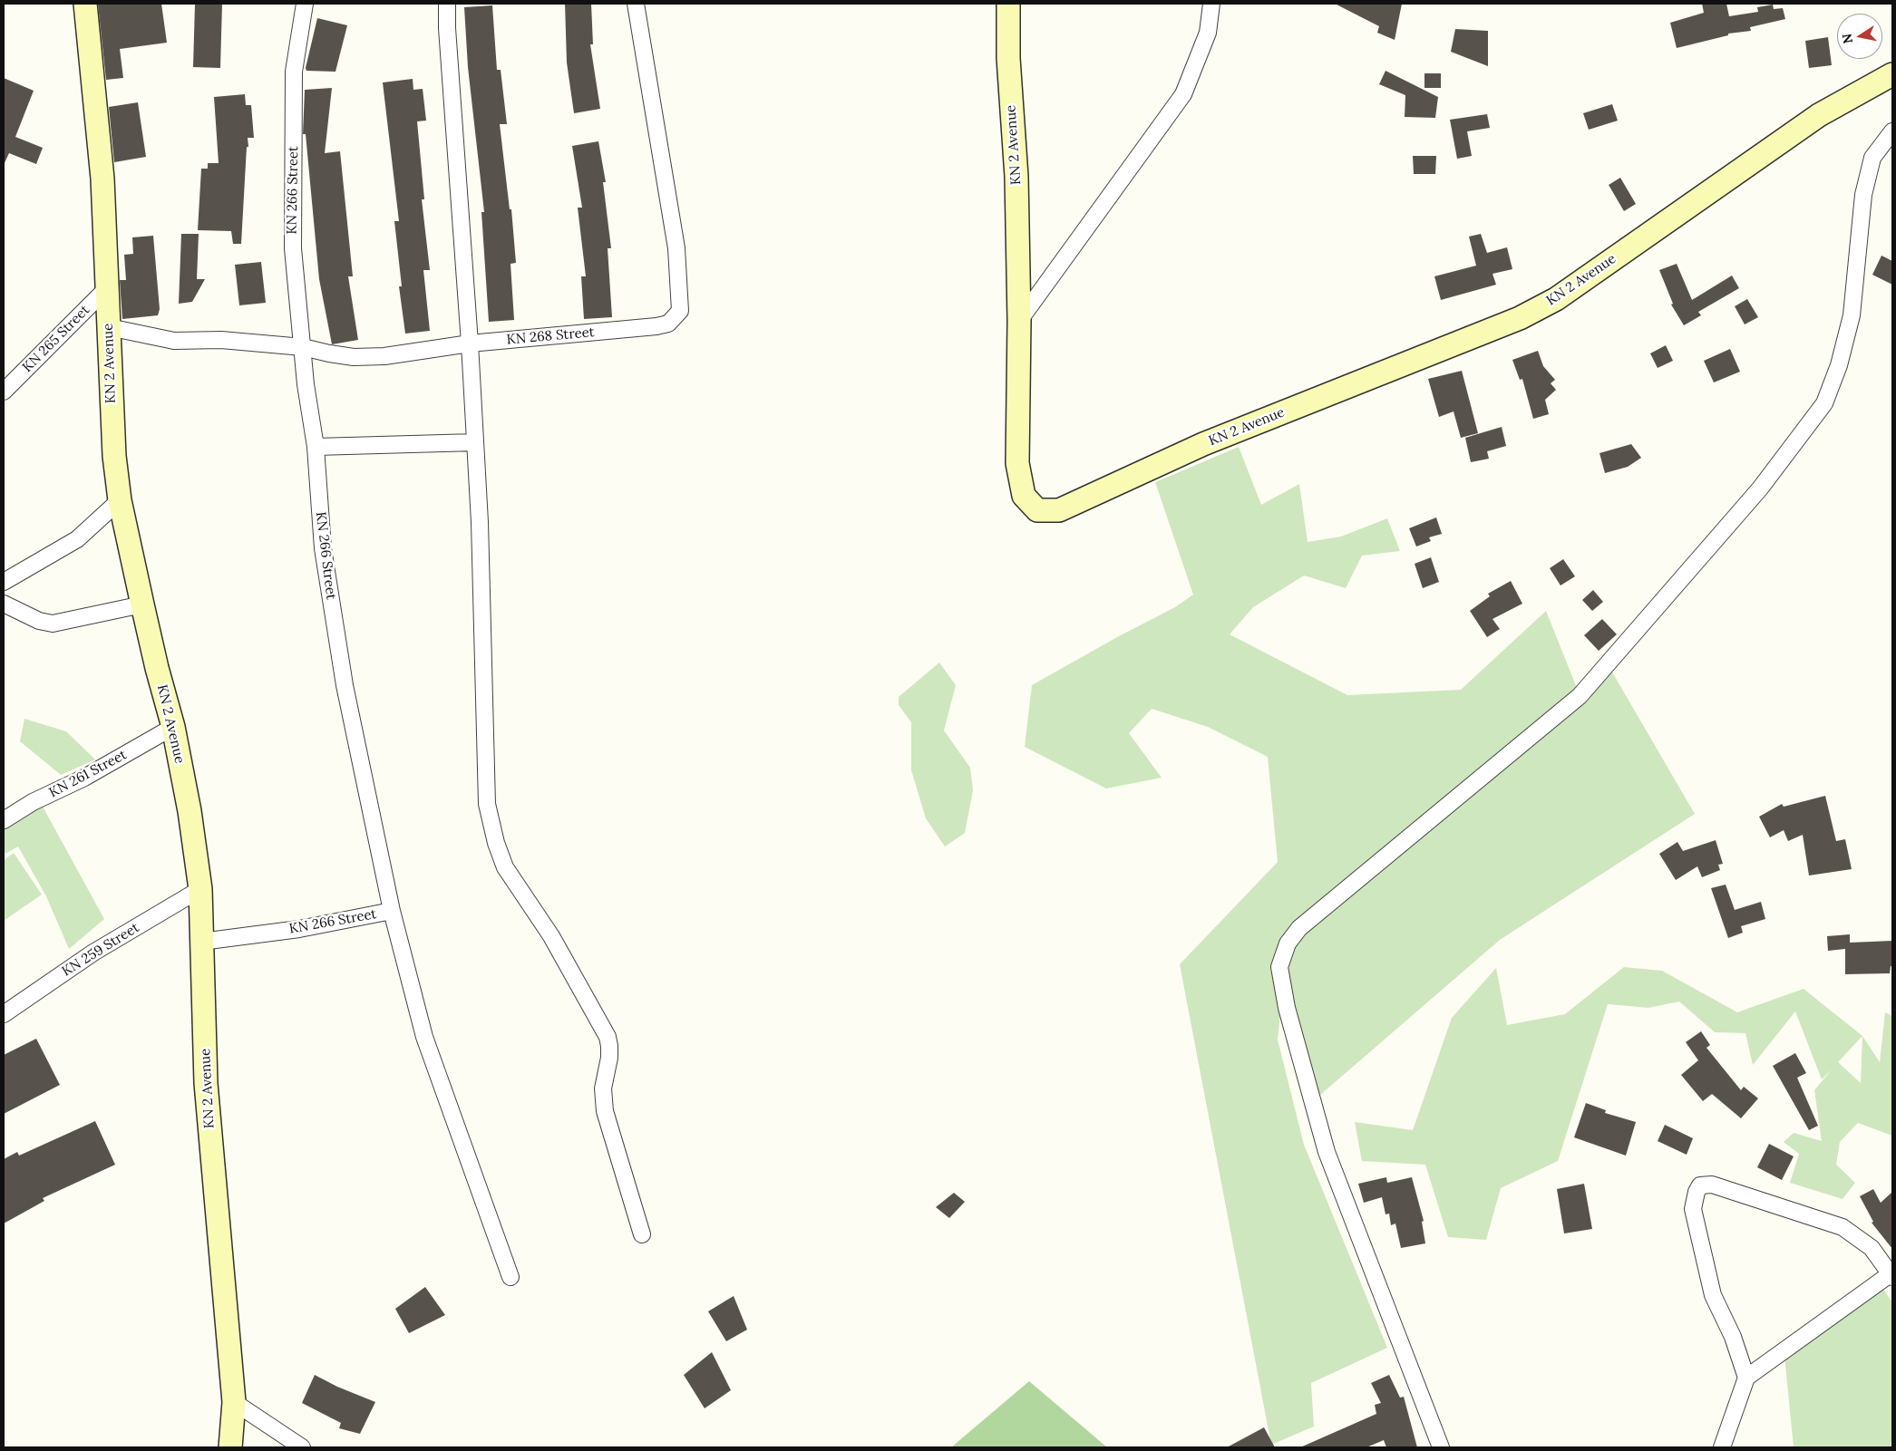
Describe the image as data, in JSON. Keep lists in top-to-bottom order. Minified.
{"streets":{"main road":["KN 2 Avenue"],"street":["KN 266 Street","KN 268 Street","KN 265 Street","KN 261 Street","KN 259 Street"]},"crossings":[["KN 2 Avenue","KN 266 Street"],["KN 2 Avenue","KN 268 Street"],["KN 2 Avenue","KN 265 Street"],["KN 2 Avenue","KN 261 Street"],["KN 2 Avenue","KN 259 Street"],["KN 266 Street","KN 268 Street"]],"north":"left"}
